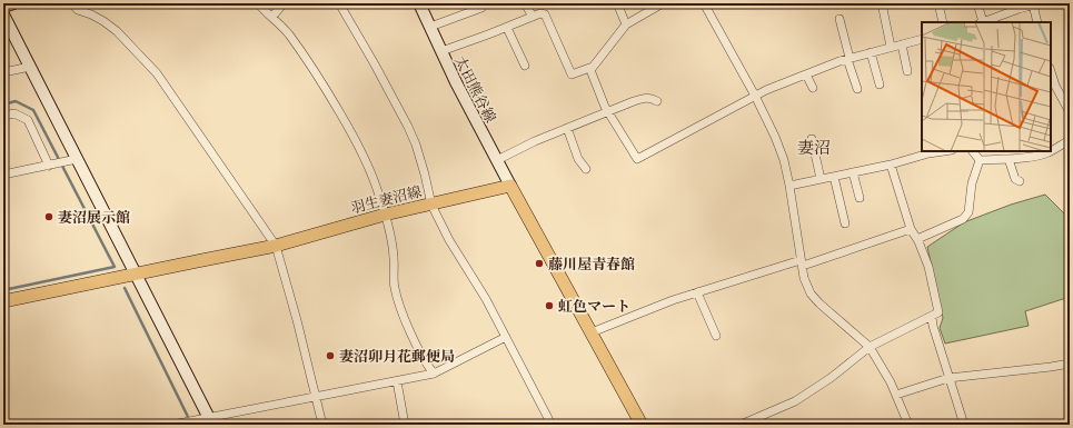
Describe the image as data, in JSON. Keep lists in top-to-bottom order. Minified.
{"streets":{"main road":["羽生妻沼線"],"street":["太田熊谷線"]},"crossings":[["太田熊谷線","羽生妻沼線"]],"districts":["妻沼"],"places":["妻沼展示館","藤川屋青春館","虹色マート","妻沼卯月花郵便局"]}
